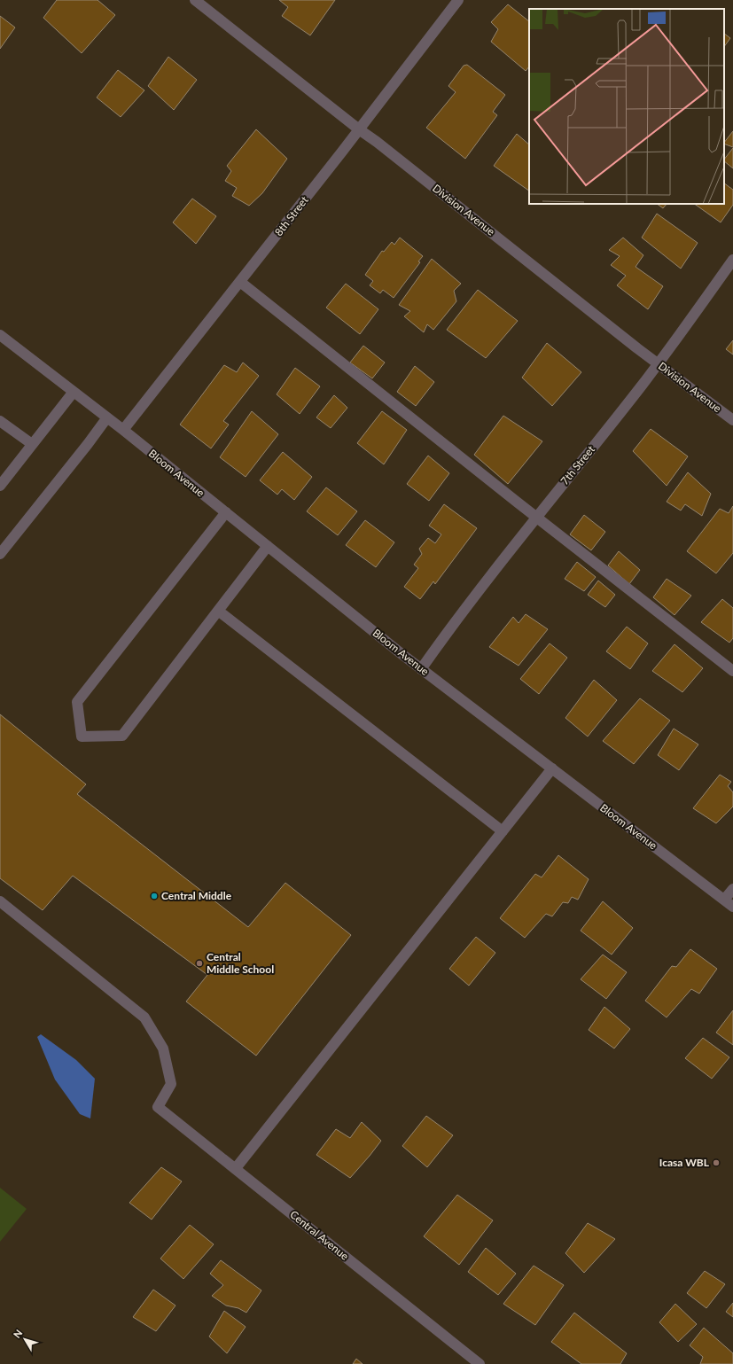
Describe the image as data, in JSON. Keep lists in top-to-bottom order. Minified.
{"streets":{"street":["Division Avenue","8th Street","7th Street","Bloom Avenue","Central Avenue"]},"crossings":[["Division Avenue","8th Street"],["Division Avenue","7th Street"],["8th Street","Bloom Avenue"],["7th Street","Bloom Avenue"]],"places":["Central Middle","Central Middle School","Icasa WBL"],"north":"top left"}
